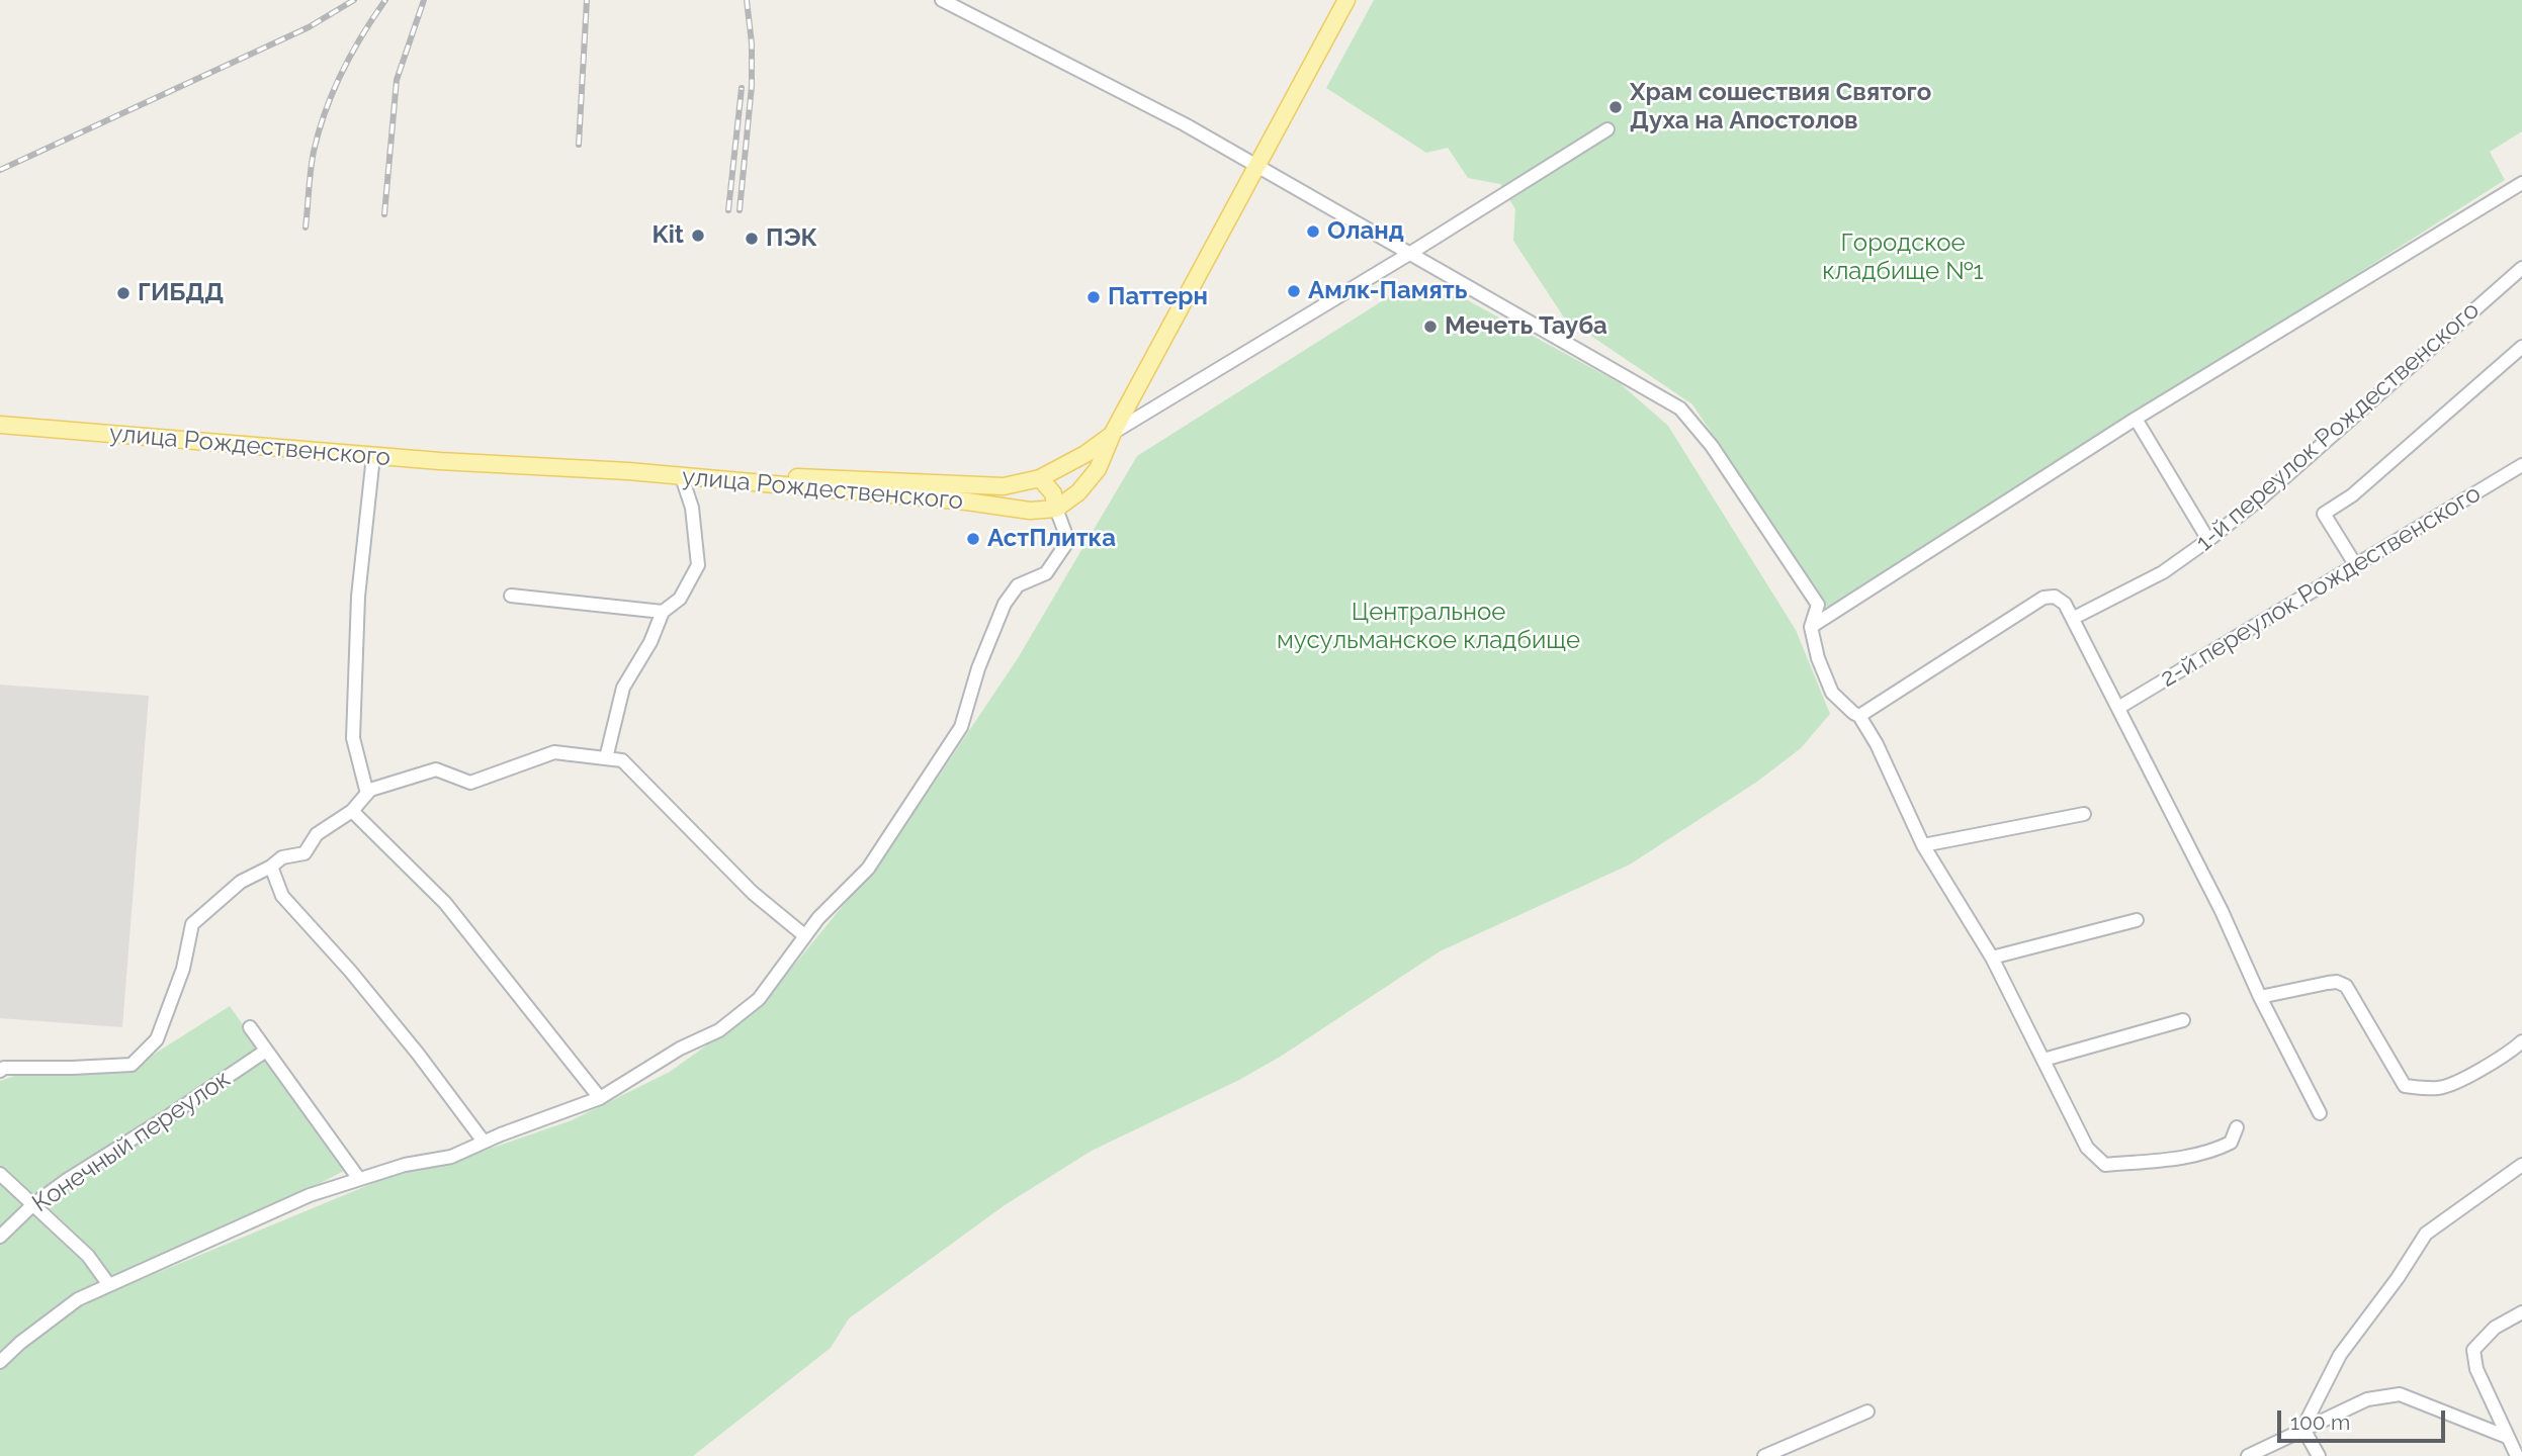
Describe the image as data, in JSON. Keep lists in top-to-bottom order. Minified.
{"streets":{"main road":["улица Рождественского"],"street":["1-й переулок Рождественского","2-й переулок Рождественского","Конечный переулок"]},"parks":["Городское кладбище №1","Центральное мусульманское кладбище"],"places":["Храм сошествия Святого Духа на Апостолов","Оланд","Kit","ПЭК","Амлк-Память","ГИБДД","Паттерн","Мечеть Тауба","АстПлитка"],"scale_bar":"100 m"}
